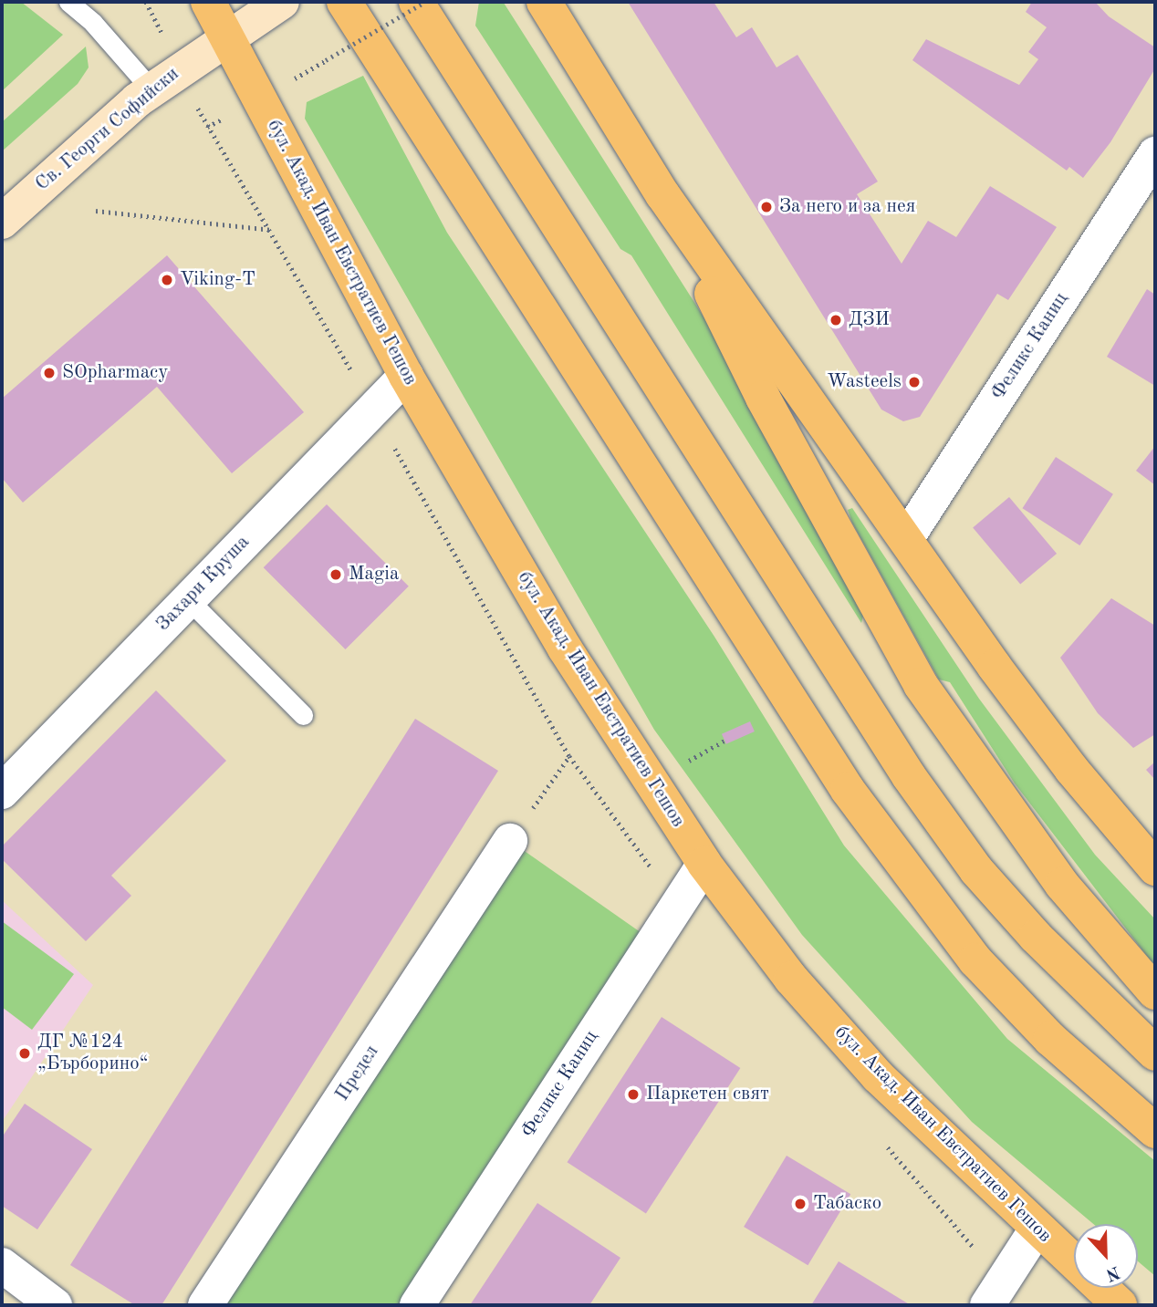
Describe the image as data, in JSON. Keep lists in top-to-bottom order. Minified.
{"streets":{"main road":["Св. Георги Софийски","бул. Акад. Иван Евстратиев Гешов"],"street":["Феликс Каниц","Захари Круша","Предел"]},"crossings":[["Св. Георги Софийски","бул. Акад. Иван Евстратиев Гешов"],["бул. Акад. Иван Евстратиев Гешов","Феликс Каниц"],["бул. Акад. Иван Евстратиев Гешов","Захари Круша"]],"places":["За него и за нея","Viking-T","ДЗИ","SOpharmacy","Wasteels","Magia","ДГ №124 „Бърборино“","Паркетен свят","Табаско"],"north":"bottom"}
